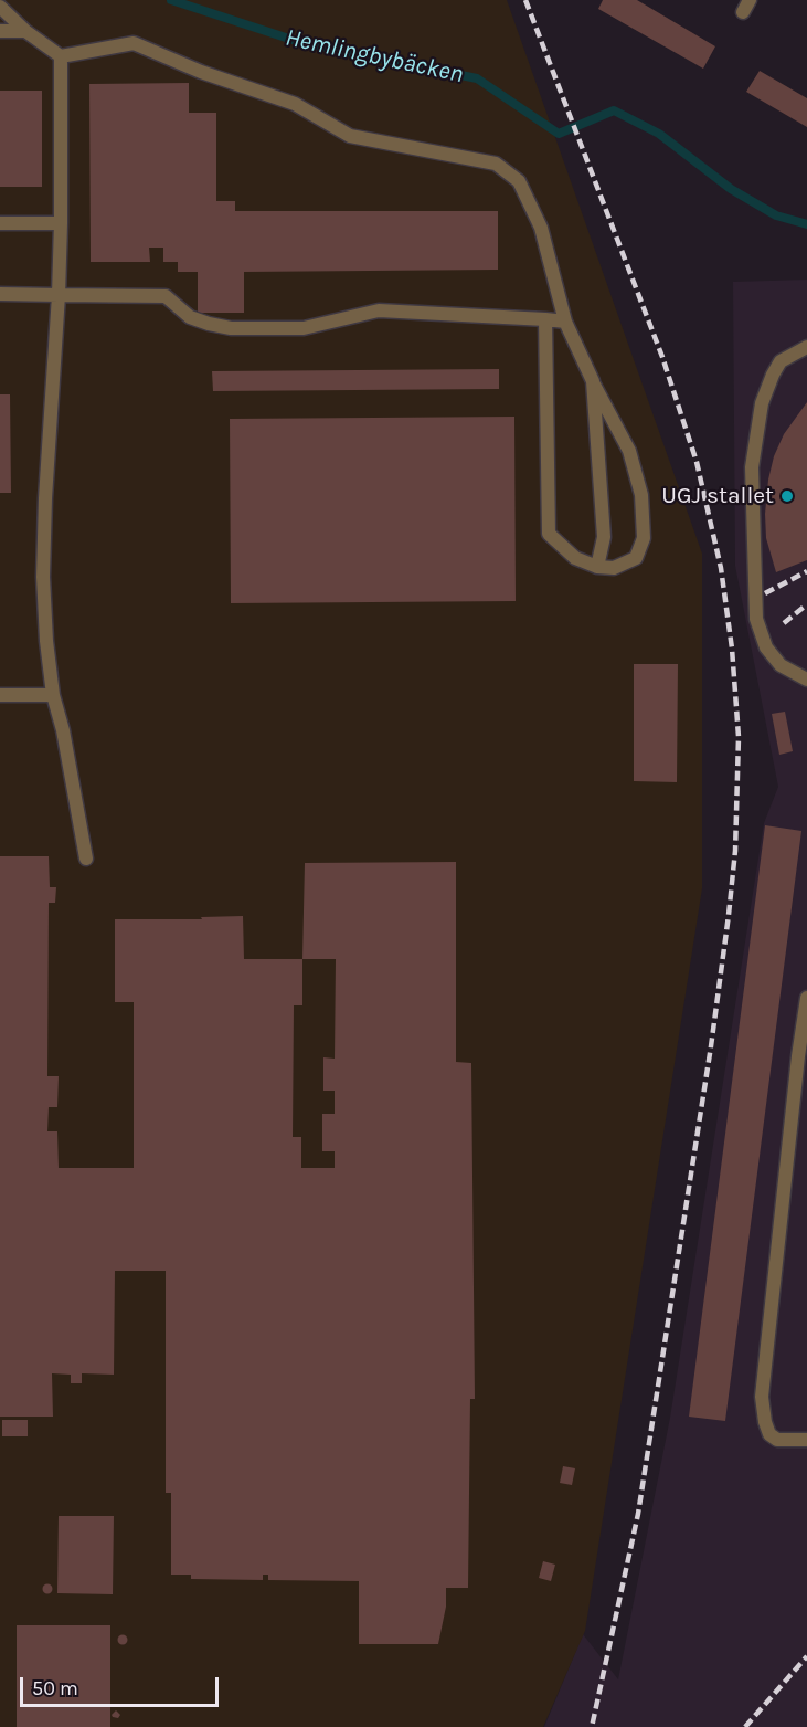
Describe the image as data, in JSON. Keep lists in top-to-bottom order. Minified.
{"water":["Hemlingbybäcken"],"places":["UGJ stallet"],"scale_bar":"50 m"}
